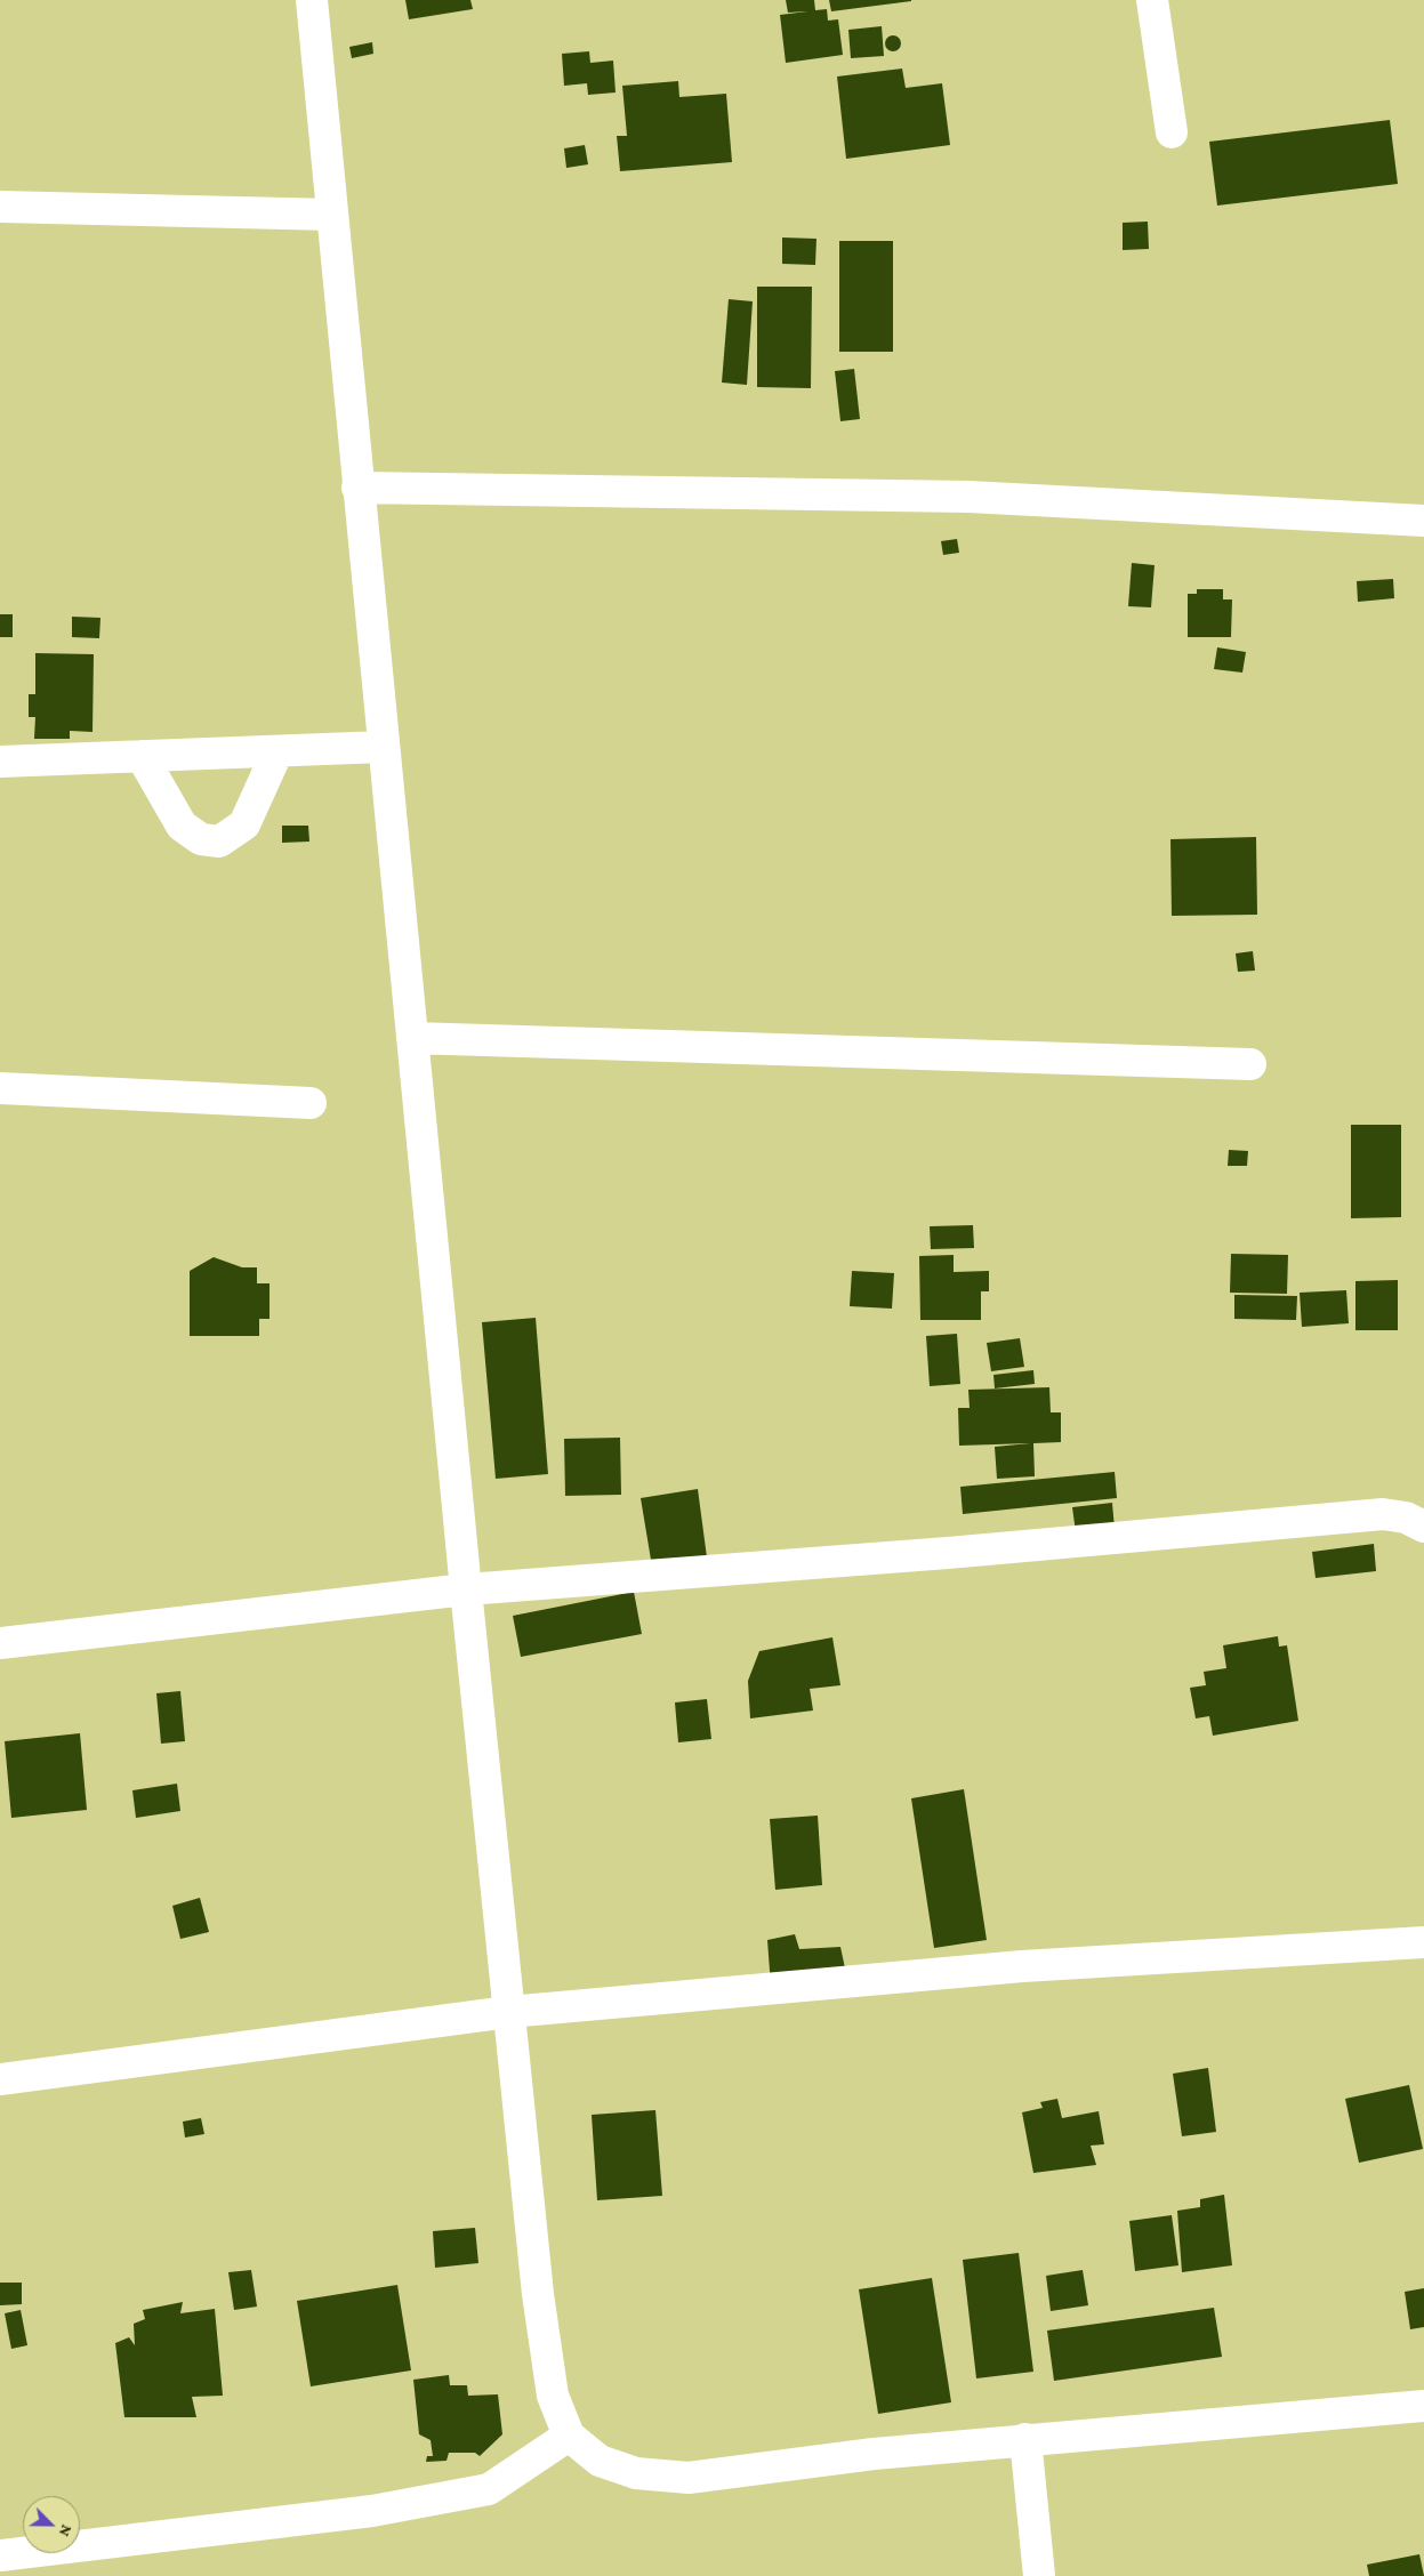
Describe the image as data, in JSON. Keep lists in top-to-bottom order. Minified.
{"north":"bottom right"}
